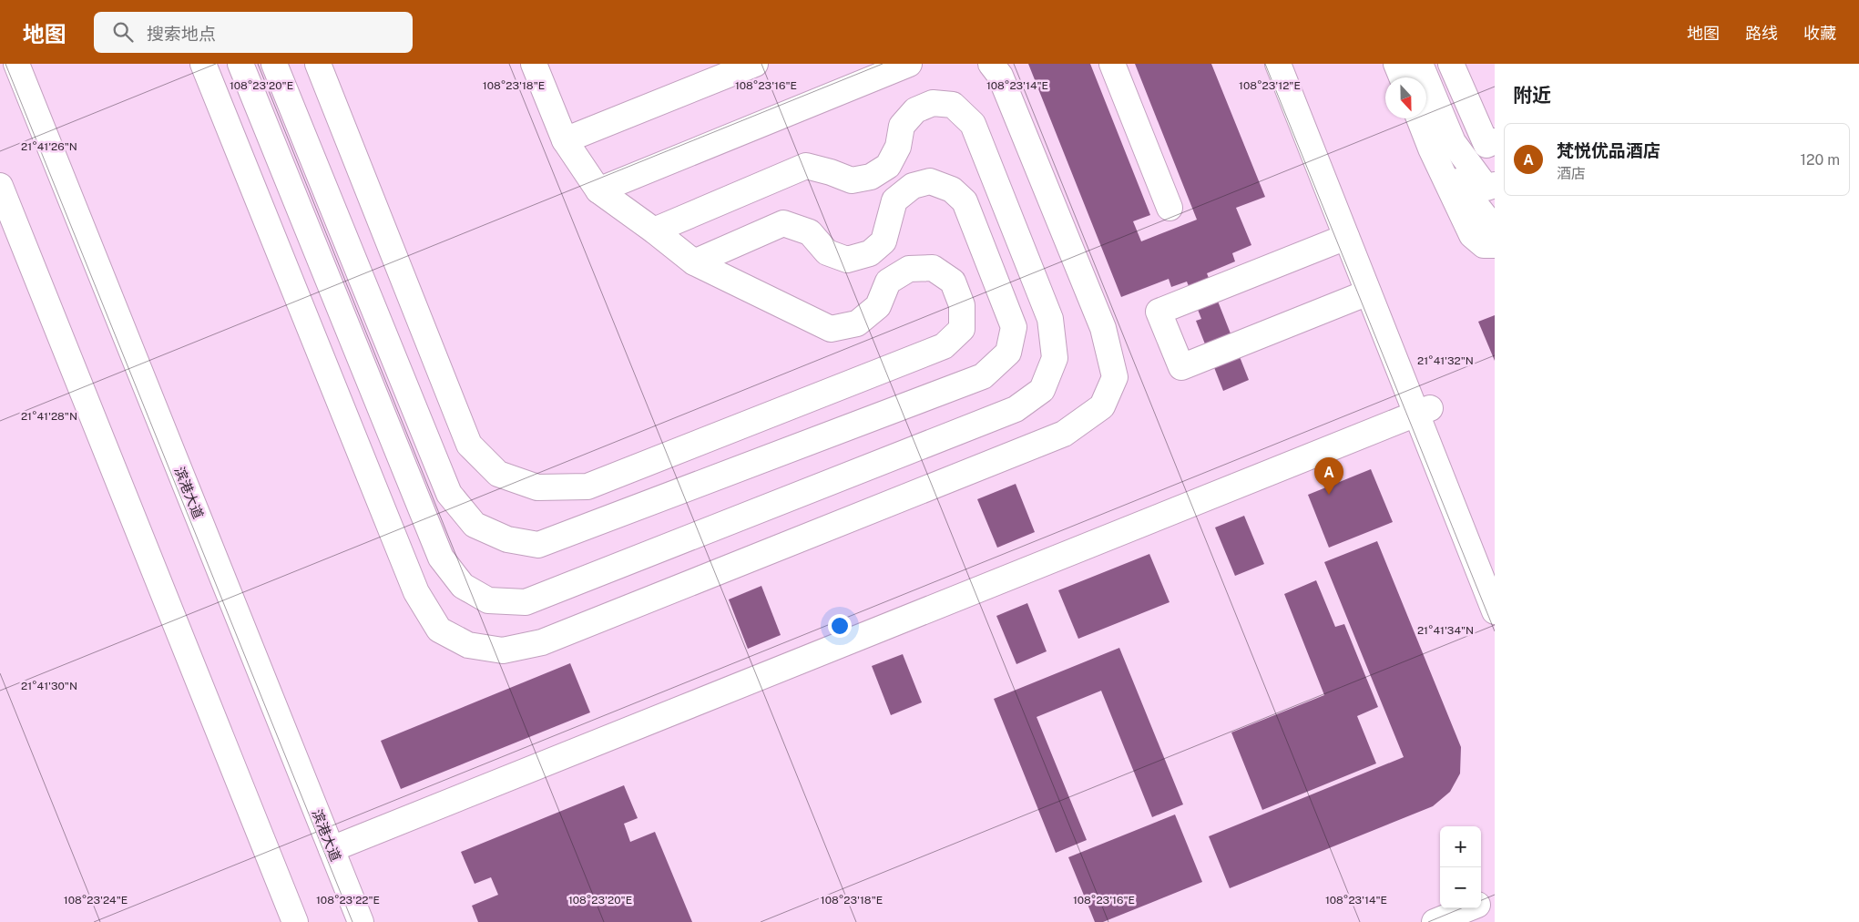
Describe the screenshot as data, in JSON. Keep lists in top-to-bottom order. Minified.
{"streets":{"main road":["滨港大道"]},"north":"bottom","page":{"header":"地图","search":"搜索地点","nav":["地图","路线","收藏"],"heading":"附近","list":[{"mark":"A","name":"梵悦优品酒店","note":"酒店","value":"120 m"}],"pins":"A","map_buttons":["+","−"]},"coordinates":["108°23'20\"E","108°23'18\"E","108°23'16\"E","108°23'14\"E","108°23'12\"E","21°41'26\"N","21°41'32\"N","21°41'28\"N","21°41'34\"N","21°41'30\"N","108°23'24\"E","108°23'22\"E"]}
